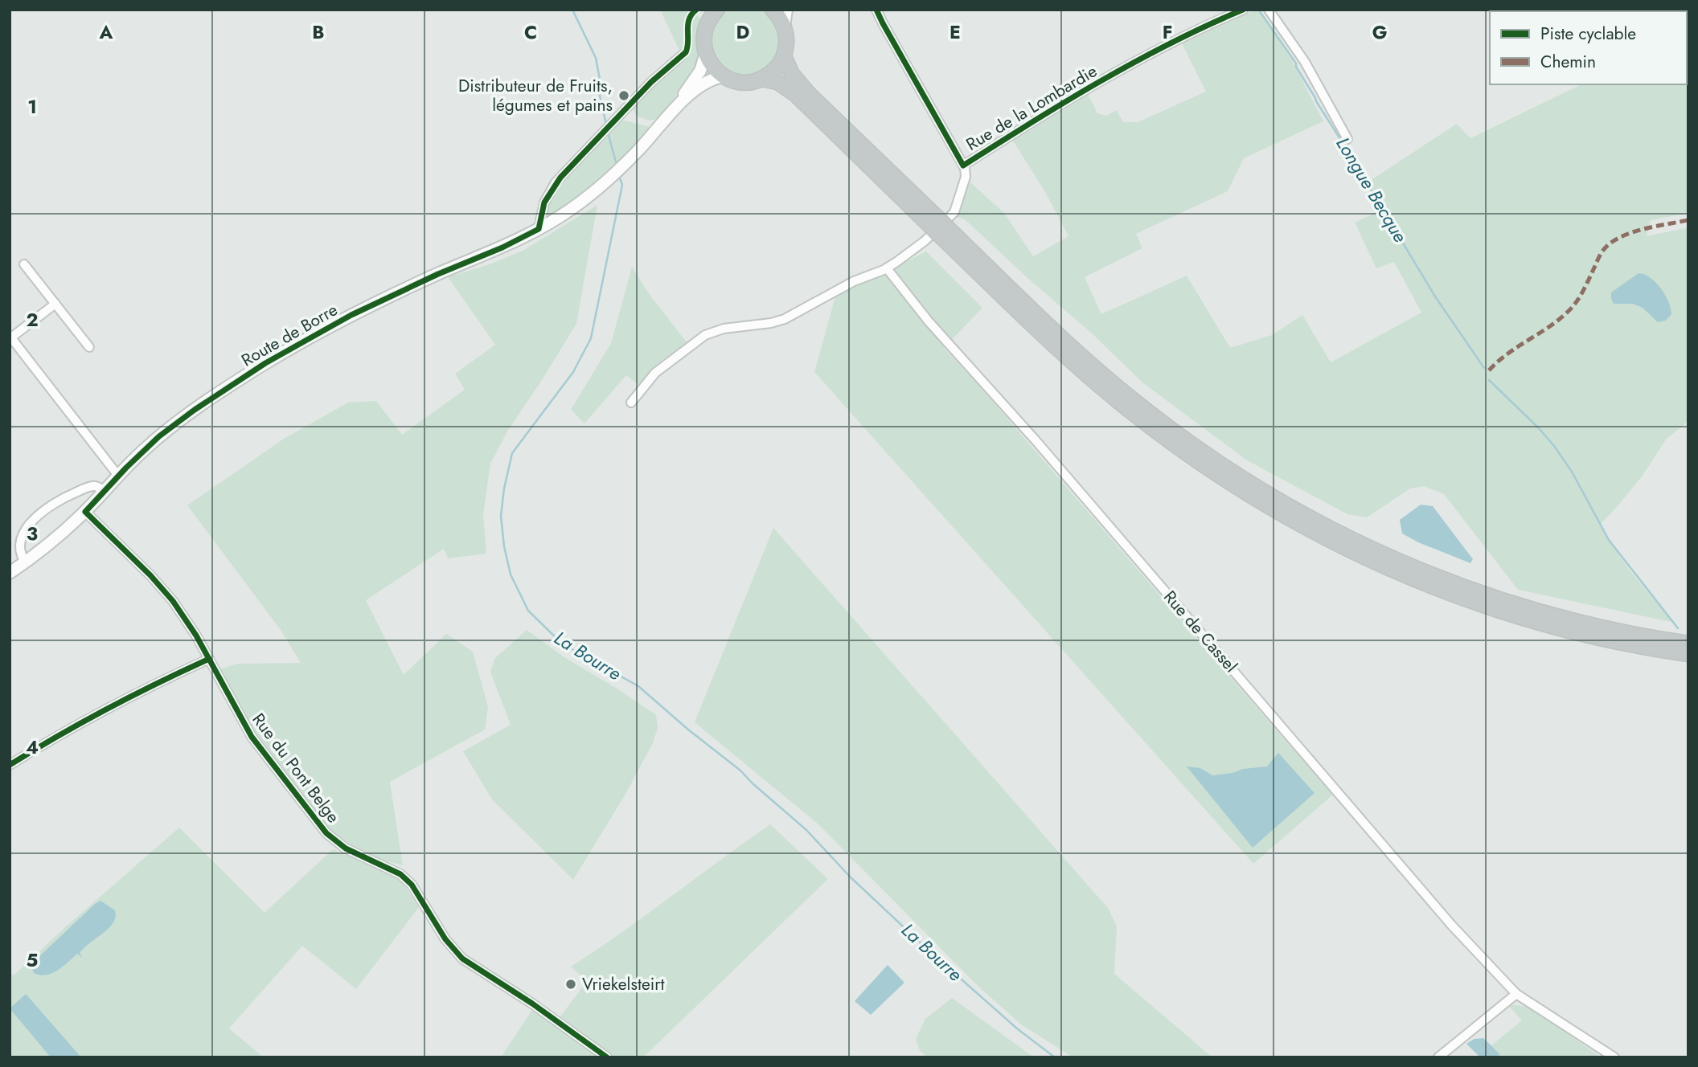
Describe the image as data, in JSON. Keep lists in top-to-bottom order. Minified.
{"streets":{"main road":["Route de Borre"],"street":["Rue de la Lombardie","Rue de Cassel","Rue du Pont Belge"]},"crossings":[["Rue de la Lombardie","Rue de Cassel"],["Route de Borre","Rue du Pont Belge"]],"water":["Longue Becque","La Bourre"],"places":["Distributeur de Fruits, légumes et pains","Vriekelsteirt"],"legend":["Piste cyclable","Chemin"],"grid":{"columns":["A","B","C","D","E","F","G"],"rows":["1","2","3","4","5"]}}
